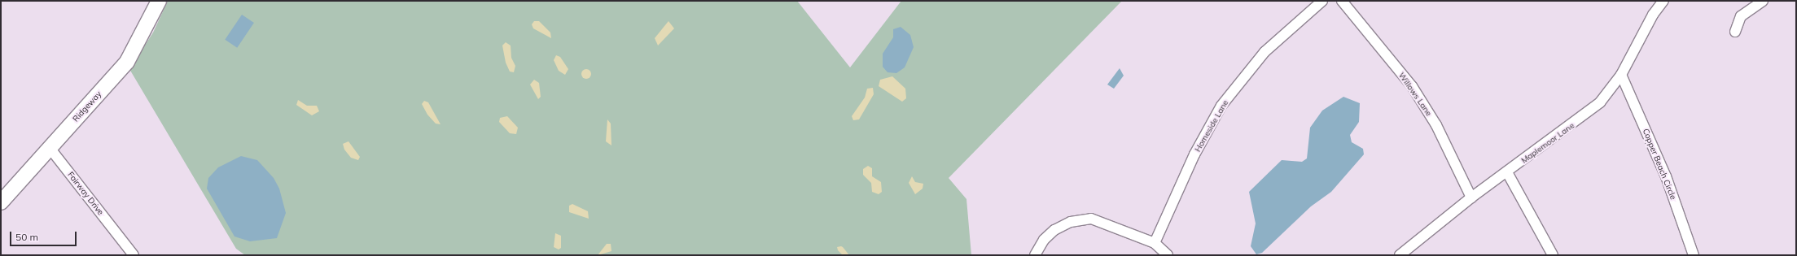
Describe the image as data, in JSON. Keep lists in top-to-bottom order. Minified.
{"streets":{"street":["Willows Lane","Ridgeway","Homeside Lane","Maplemoor Lane","Copper Beach Circle","Fairway Drive"]},"crossings":[["Willows Lane","Maplemoor Lane"],["Ridgeway","Fairway Drive"],["Maplemoor Lane","Copper Beach Circle"]],"scale_bar":"50 m"}
